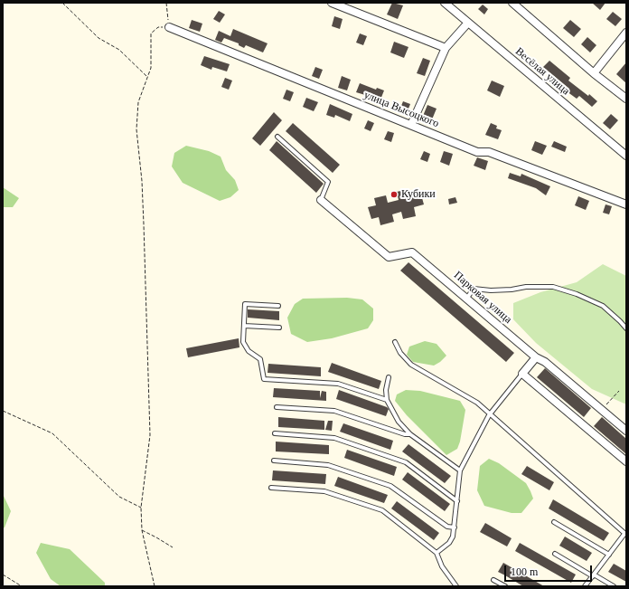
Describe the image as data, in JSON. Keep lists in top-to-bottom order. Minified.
{"streets":{"street":["Весёлая улица","улица Высоцкого","Парковая улица"]},"places":["Кубики"],"scale_bar":"100 m"}
